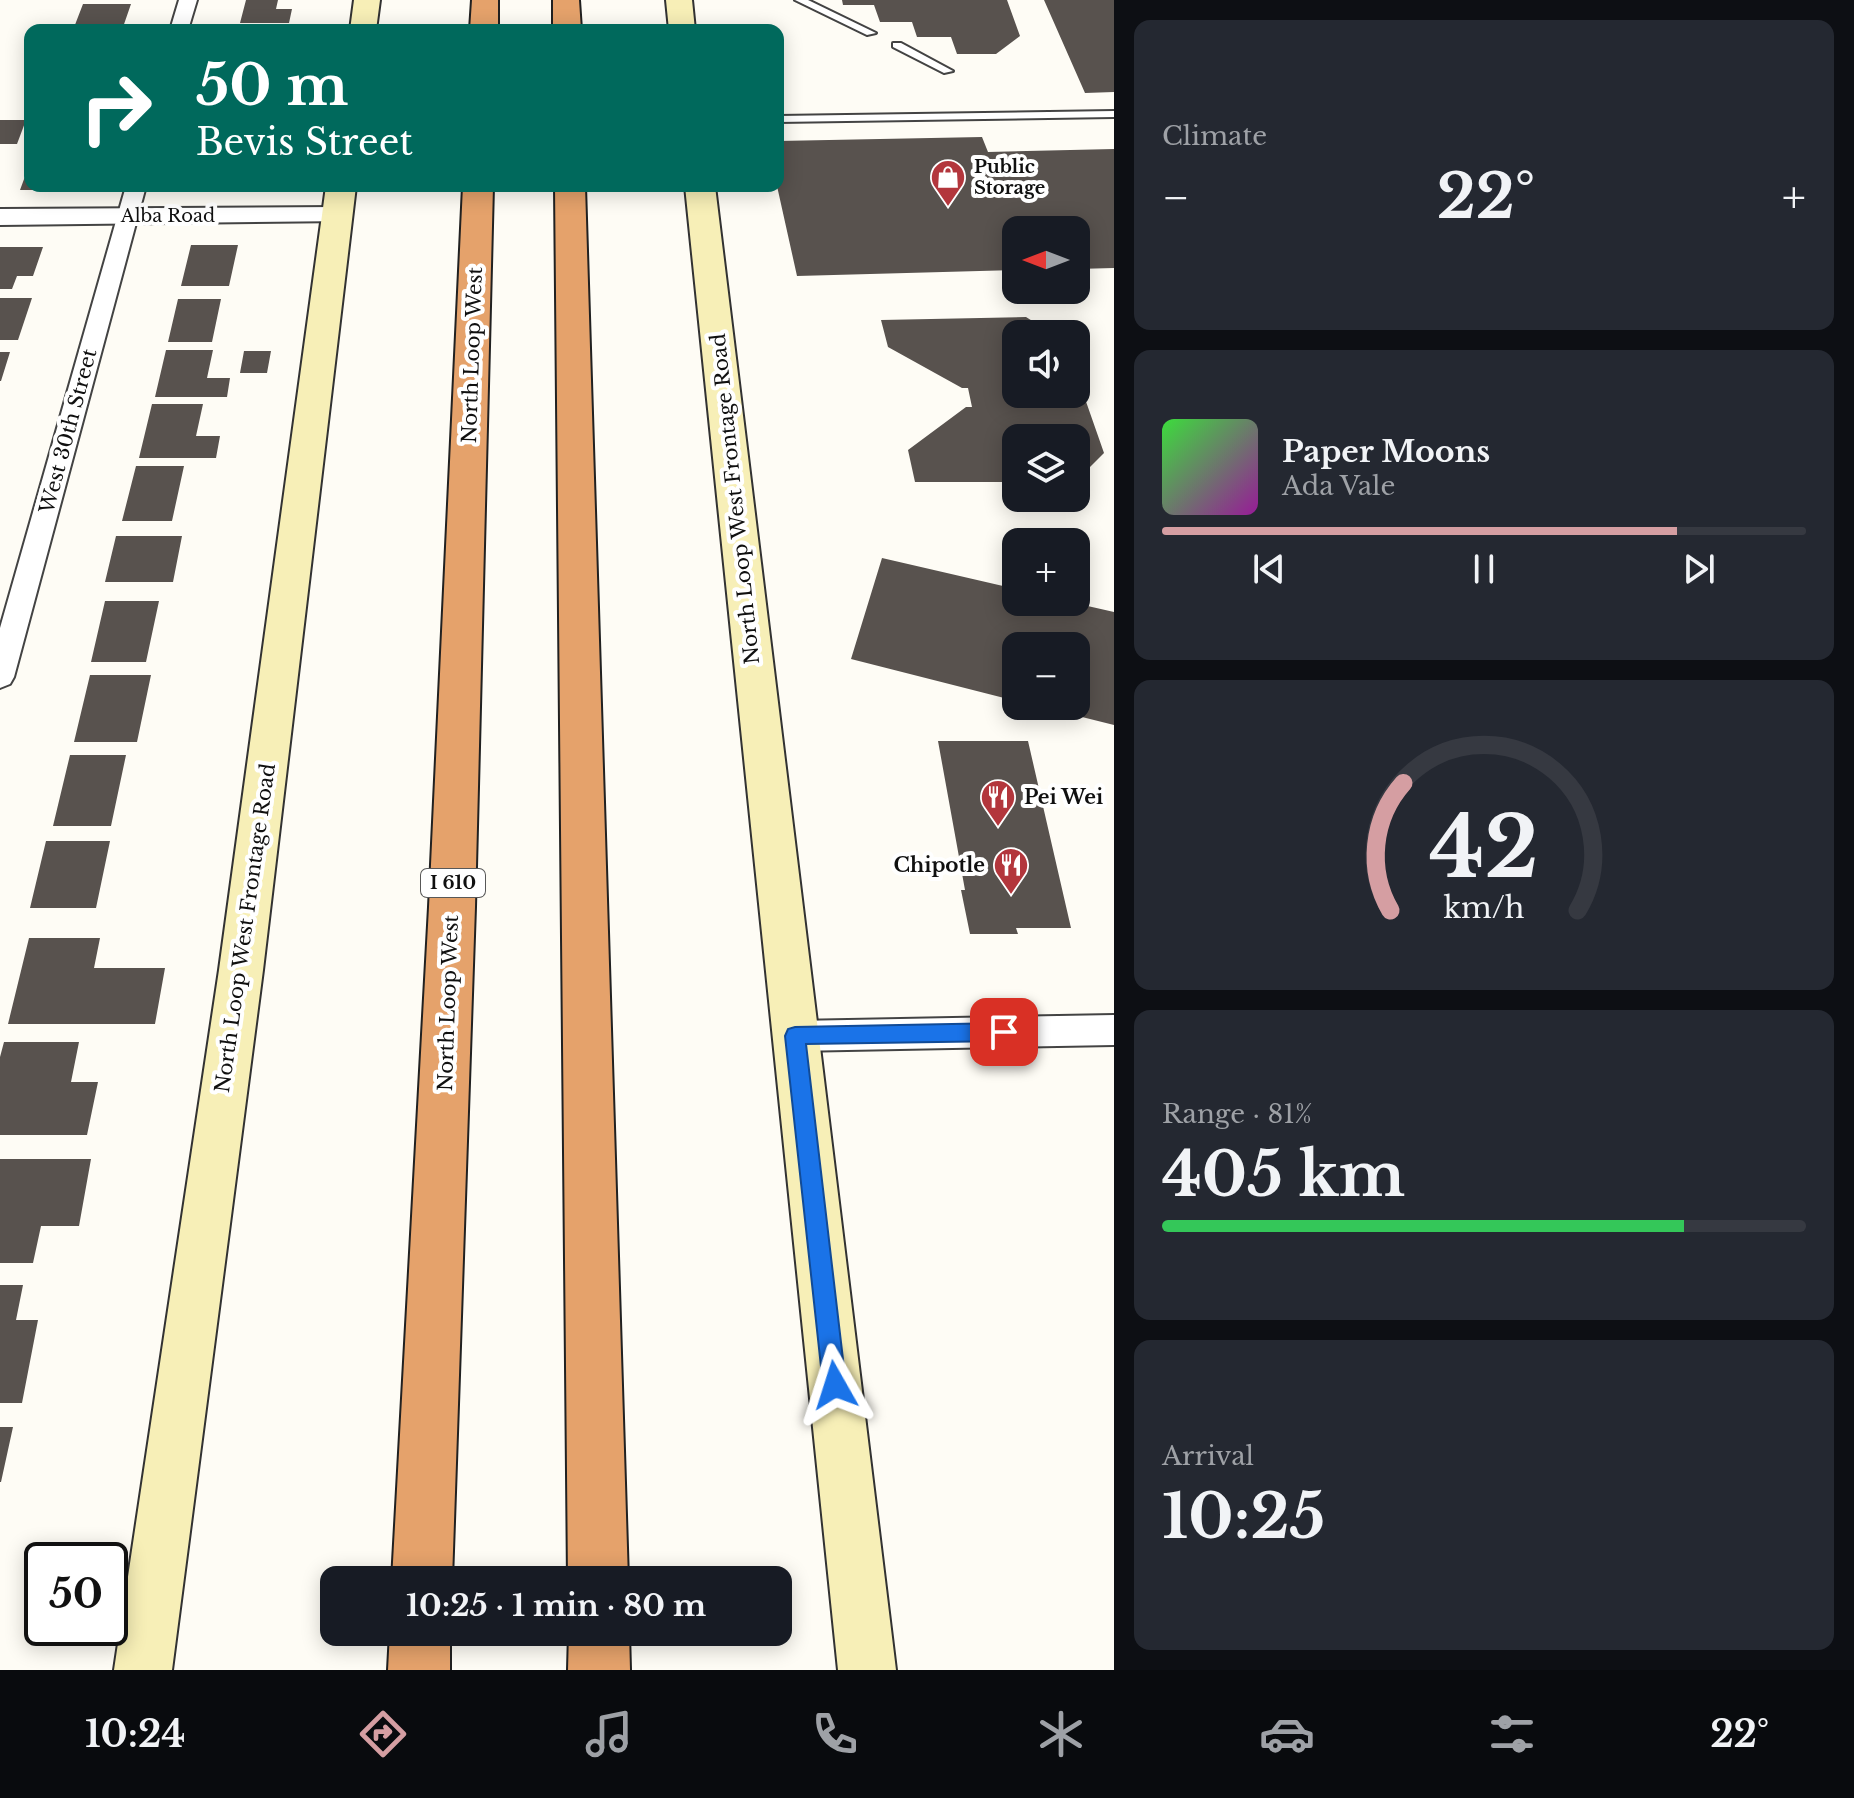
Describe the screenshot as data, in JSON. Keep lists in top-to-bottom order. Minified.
{"streets":{"highway":["North Loop West","I 610"],"main road":["North Loop West Frontage Road"],"street":["Alba Road","West 30th Street"]},"crossings":[["Alba Road","West 30th Street"],["Alba Road","North Loop West Frontage Road"]],"places":{"shop":["Public Storage"],"restaurant":["Pei Wei","Chipotle"]},"north":"left","page":{"tile":["Climate",["Range · 81%","405 km"],["Arrival","10:25"]],"turn":["50 m","Bevis Street"],"heat":["−","22°","+"],"map_buttons":["+","−"],"song":["Paper Moons","Ada Vale"],"limit":"50","trip":"10:25 · 1 min · 80 m","tabs":["10:24","22°"],"gauge":["42","km/h"]}}
